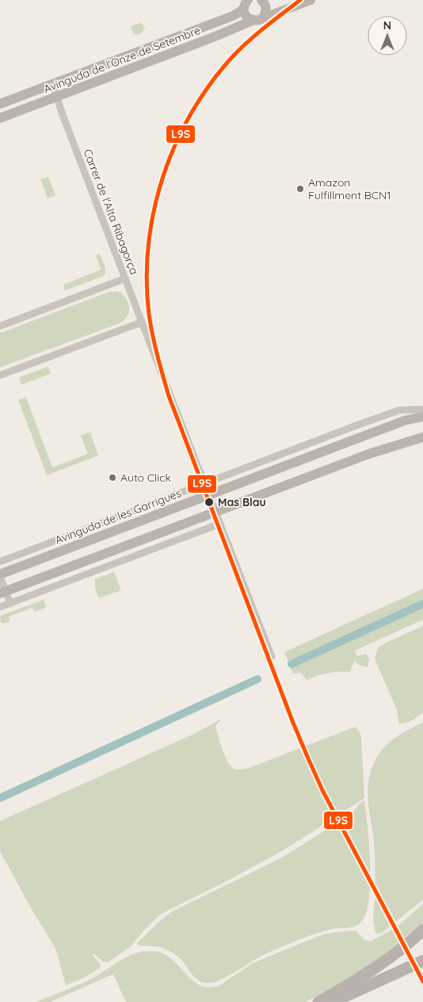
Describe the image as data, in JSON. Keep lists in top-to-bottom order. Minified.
{"streets":{"street":["Avinguda de l'Onze de Setembre","Carrer de l'Alta Ribagorça","Avinguda de les Garrigues"]},"crossings":[["Avinguda de l'Onze de Setembre","Carrer de l'Alta Ribagorça"],["Carrer de l'Alta Ribagorça","Avinguda de les Garrigues"]],"places":["Amazon Fulfillment BCN1","Auto Click","Mas Blau"],"lines":["transit line L9S"],"north":"top"}
